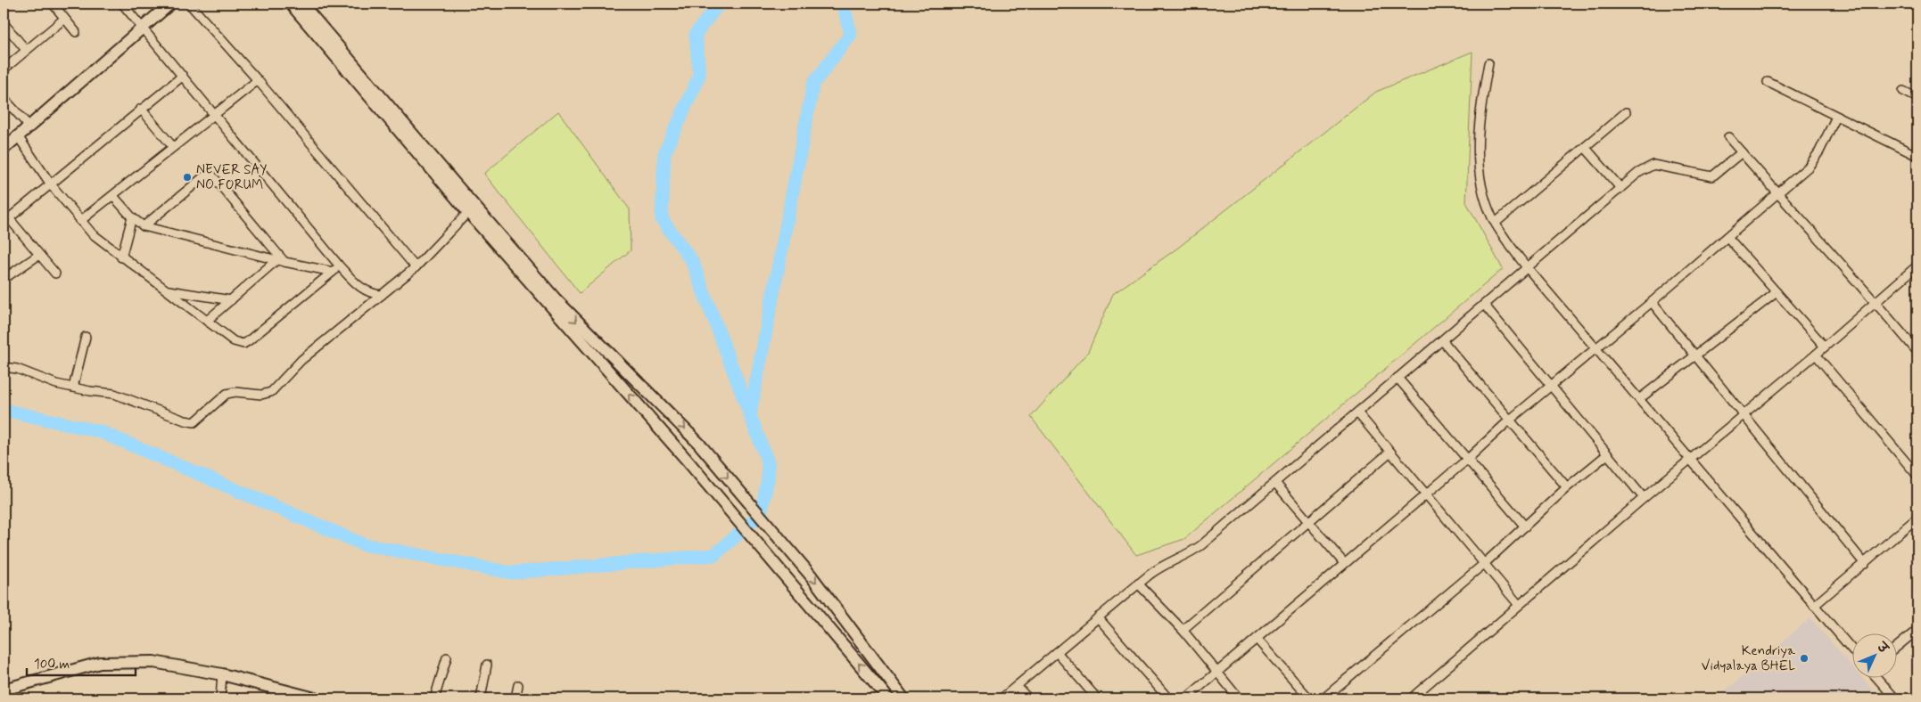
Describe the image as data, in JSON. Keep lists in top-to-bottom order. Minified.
{"places":["NEVER SAY NO FORUM","Kendriya Vidyalaya BHEL"],"scale_bar":"100 m","north":"top right"}
